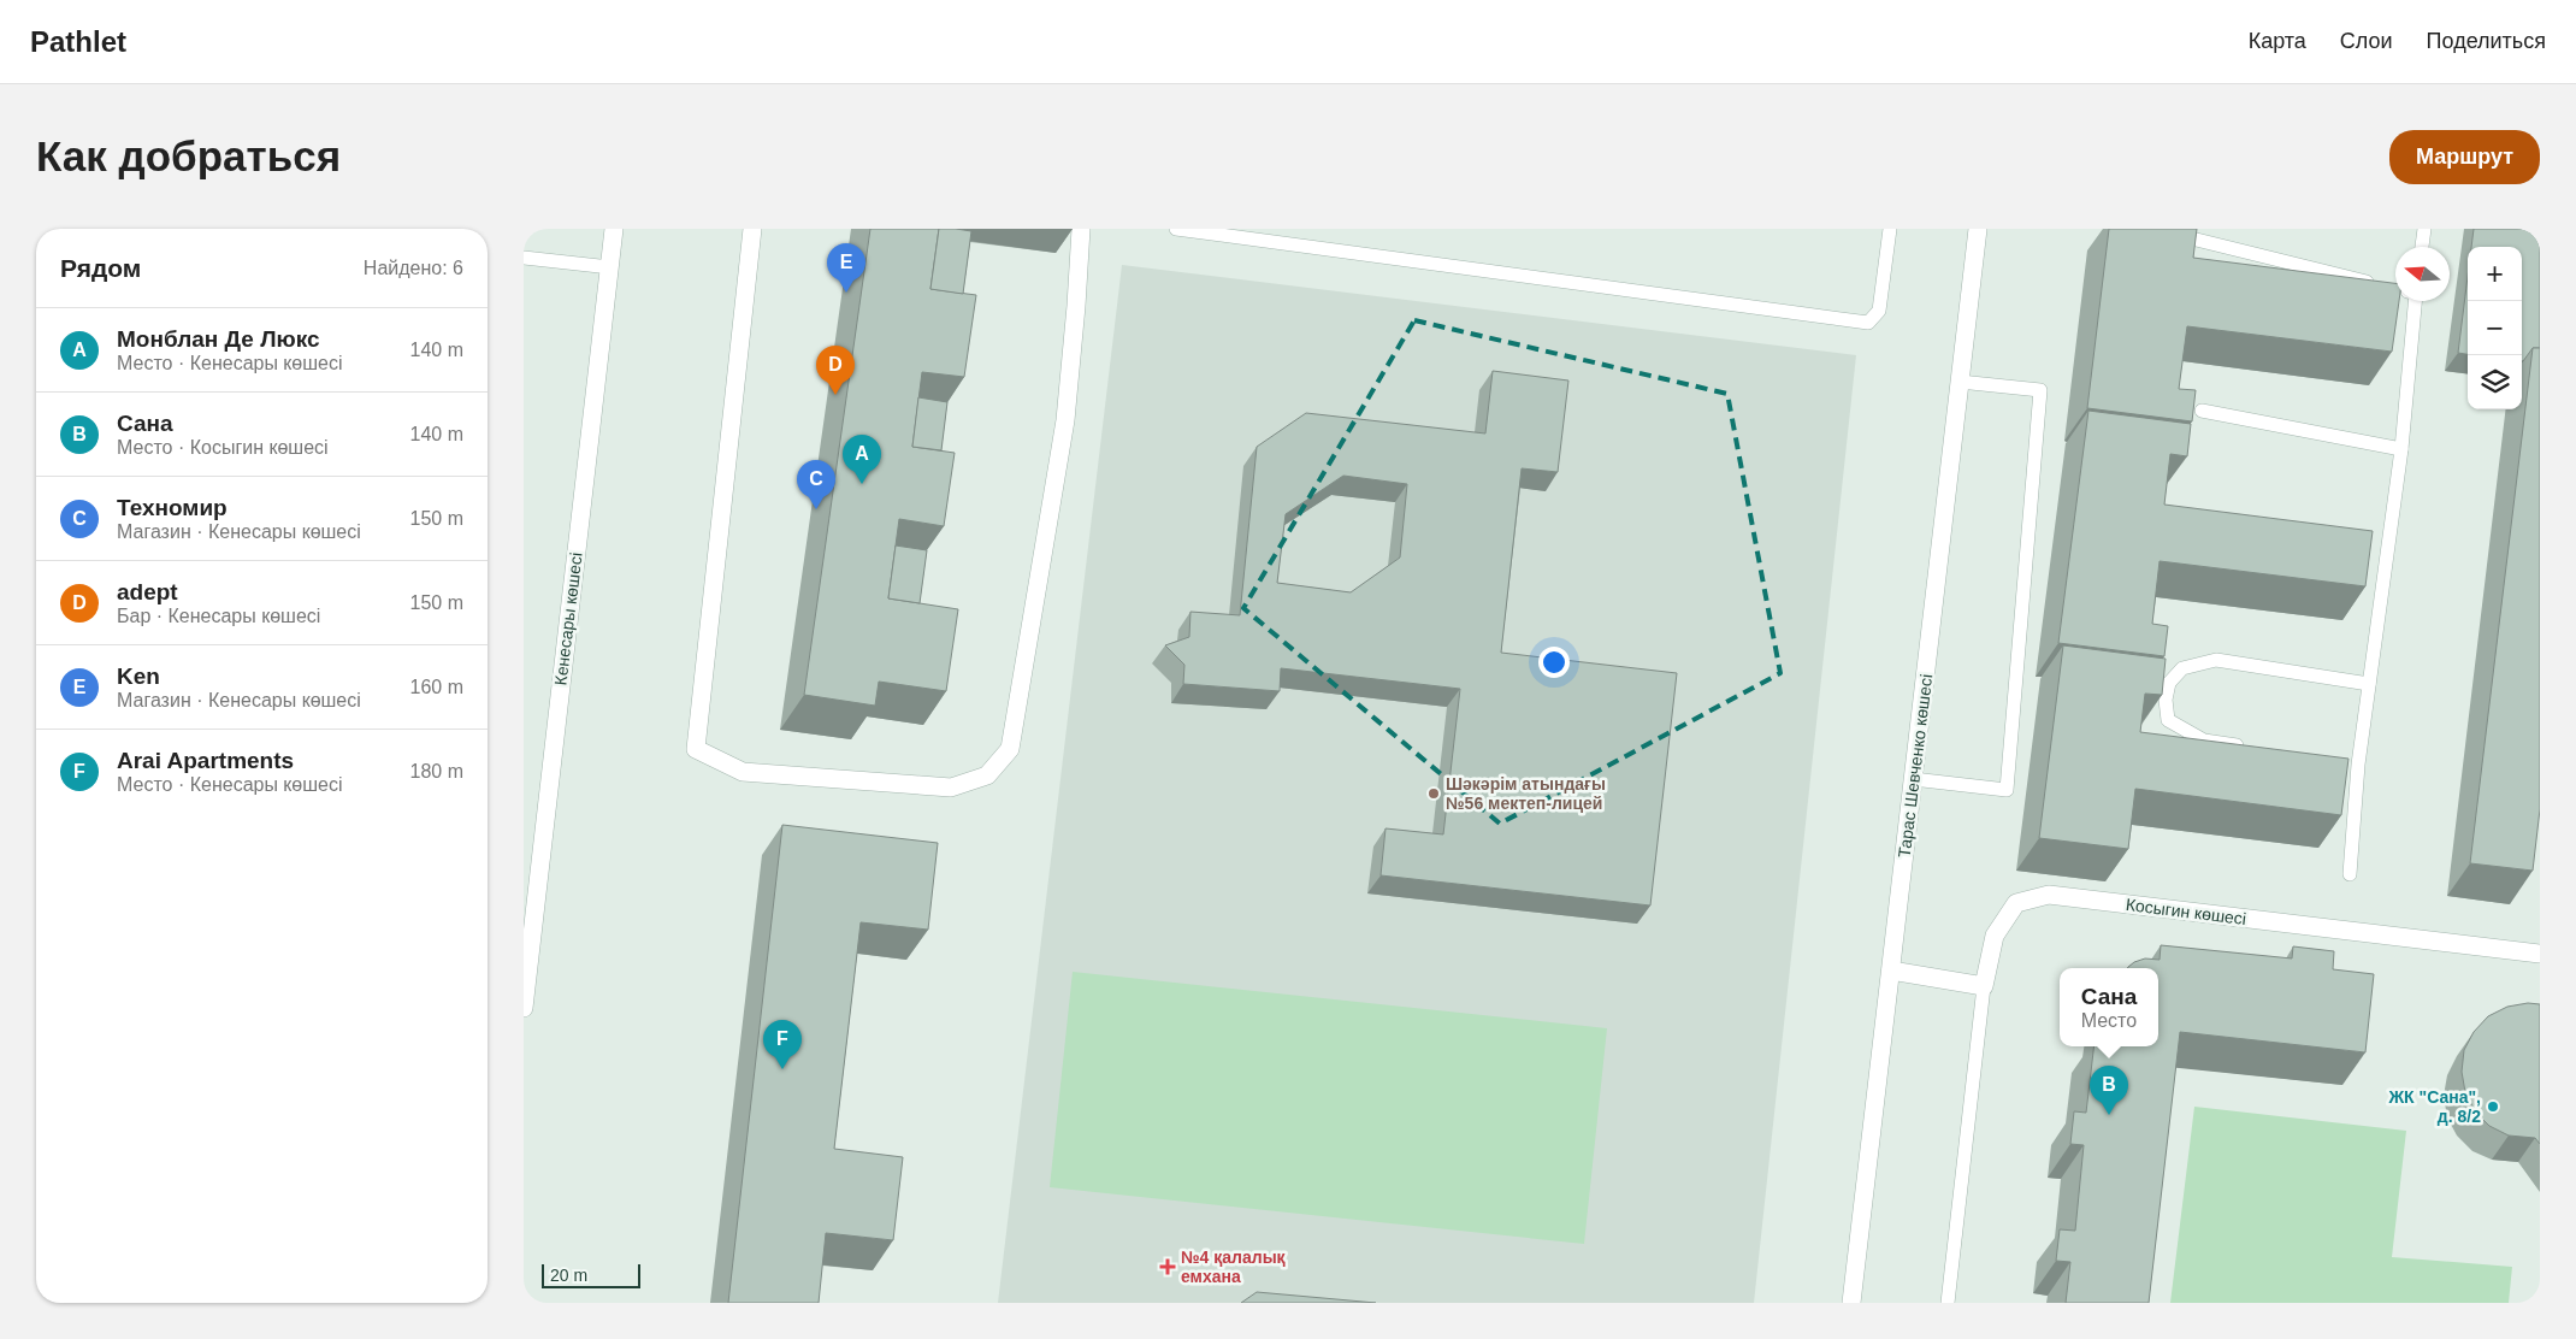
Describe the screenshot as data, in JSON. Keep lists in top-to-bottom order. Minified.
{"streets":{"street":["Кенесары көшесі","Тарас Шевченко көшесі","Косыгин көшесі"]},"places":{"other":["Шәкәрім атындағы №56 мектеп-лицей","ЖК \"Сана\", д. 8/2"],"health":["№4 қалалық емхана"]},"scale_bar":"20 m","north":"left","page":{"header":"Pathlet","nav":["Карта","Слои","Поделиться"],"buttons":"Маршрут","title":"Как добраться","heading":["Рядом","Найдено: 6"],"pins":["E","D","A","C","F","B"],"map_buttons":["+","−"],"list":[{"mark":"A","name":"Монблан Де Люкс","note":"Место · Кенесары көшесі","value":"140 m"},{"mark":"B","name":"Сана","note":"Место · Косыгин көшесі","value":"140 m"},{"mark":"C","name":"Техномир","note":"Магазин · Кенесары көшесі","value":"150 m"},{"mark":"D","name":"adept","note":"Бар · Кенесары көшесі","value":"150 m"},{"mark":"E","name":"Ken","note":"Магазин · Кенесары көшесі","value":"160 m"},{"mark":"F","name":"Arai Apartments","note":"Место · Кенесары көшесі","value":"180 m"}],"popup":["Сана","Место"],"scale":"20 m"}}
